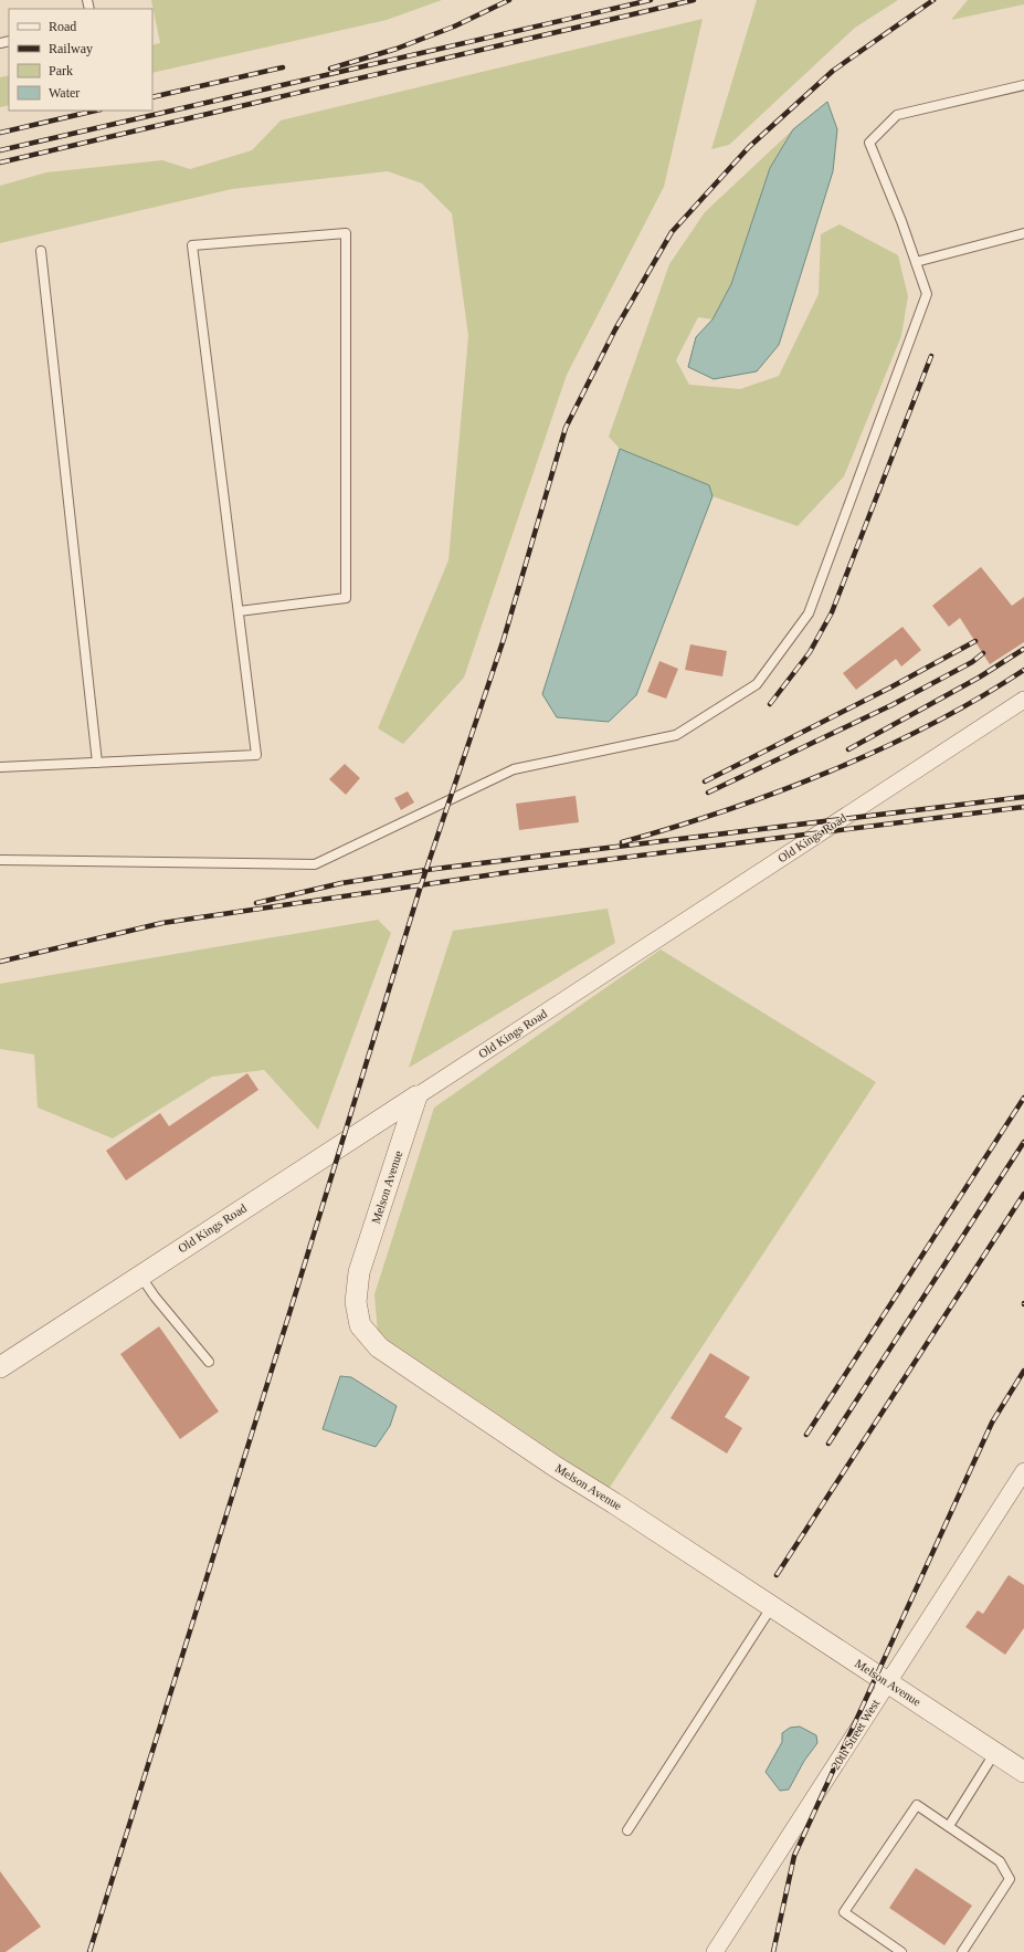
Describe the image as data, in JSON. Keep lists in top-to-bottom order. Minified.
{"streets":{"street":["Old Kings Road","Melson Avenue","20th Street West"]},"crossings":[["Old Kings Road","Melson Avenue"],["Melson Avenue","20th Street West"]],"legend":["Road","Railway","Park","Water"]}
